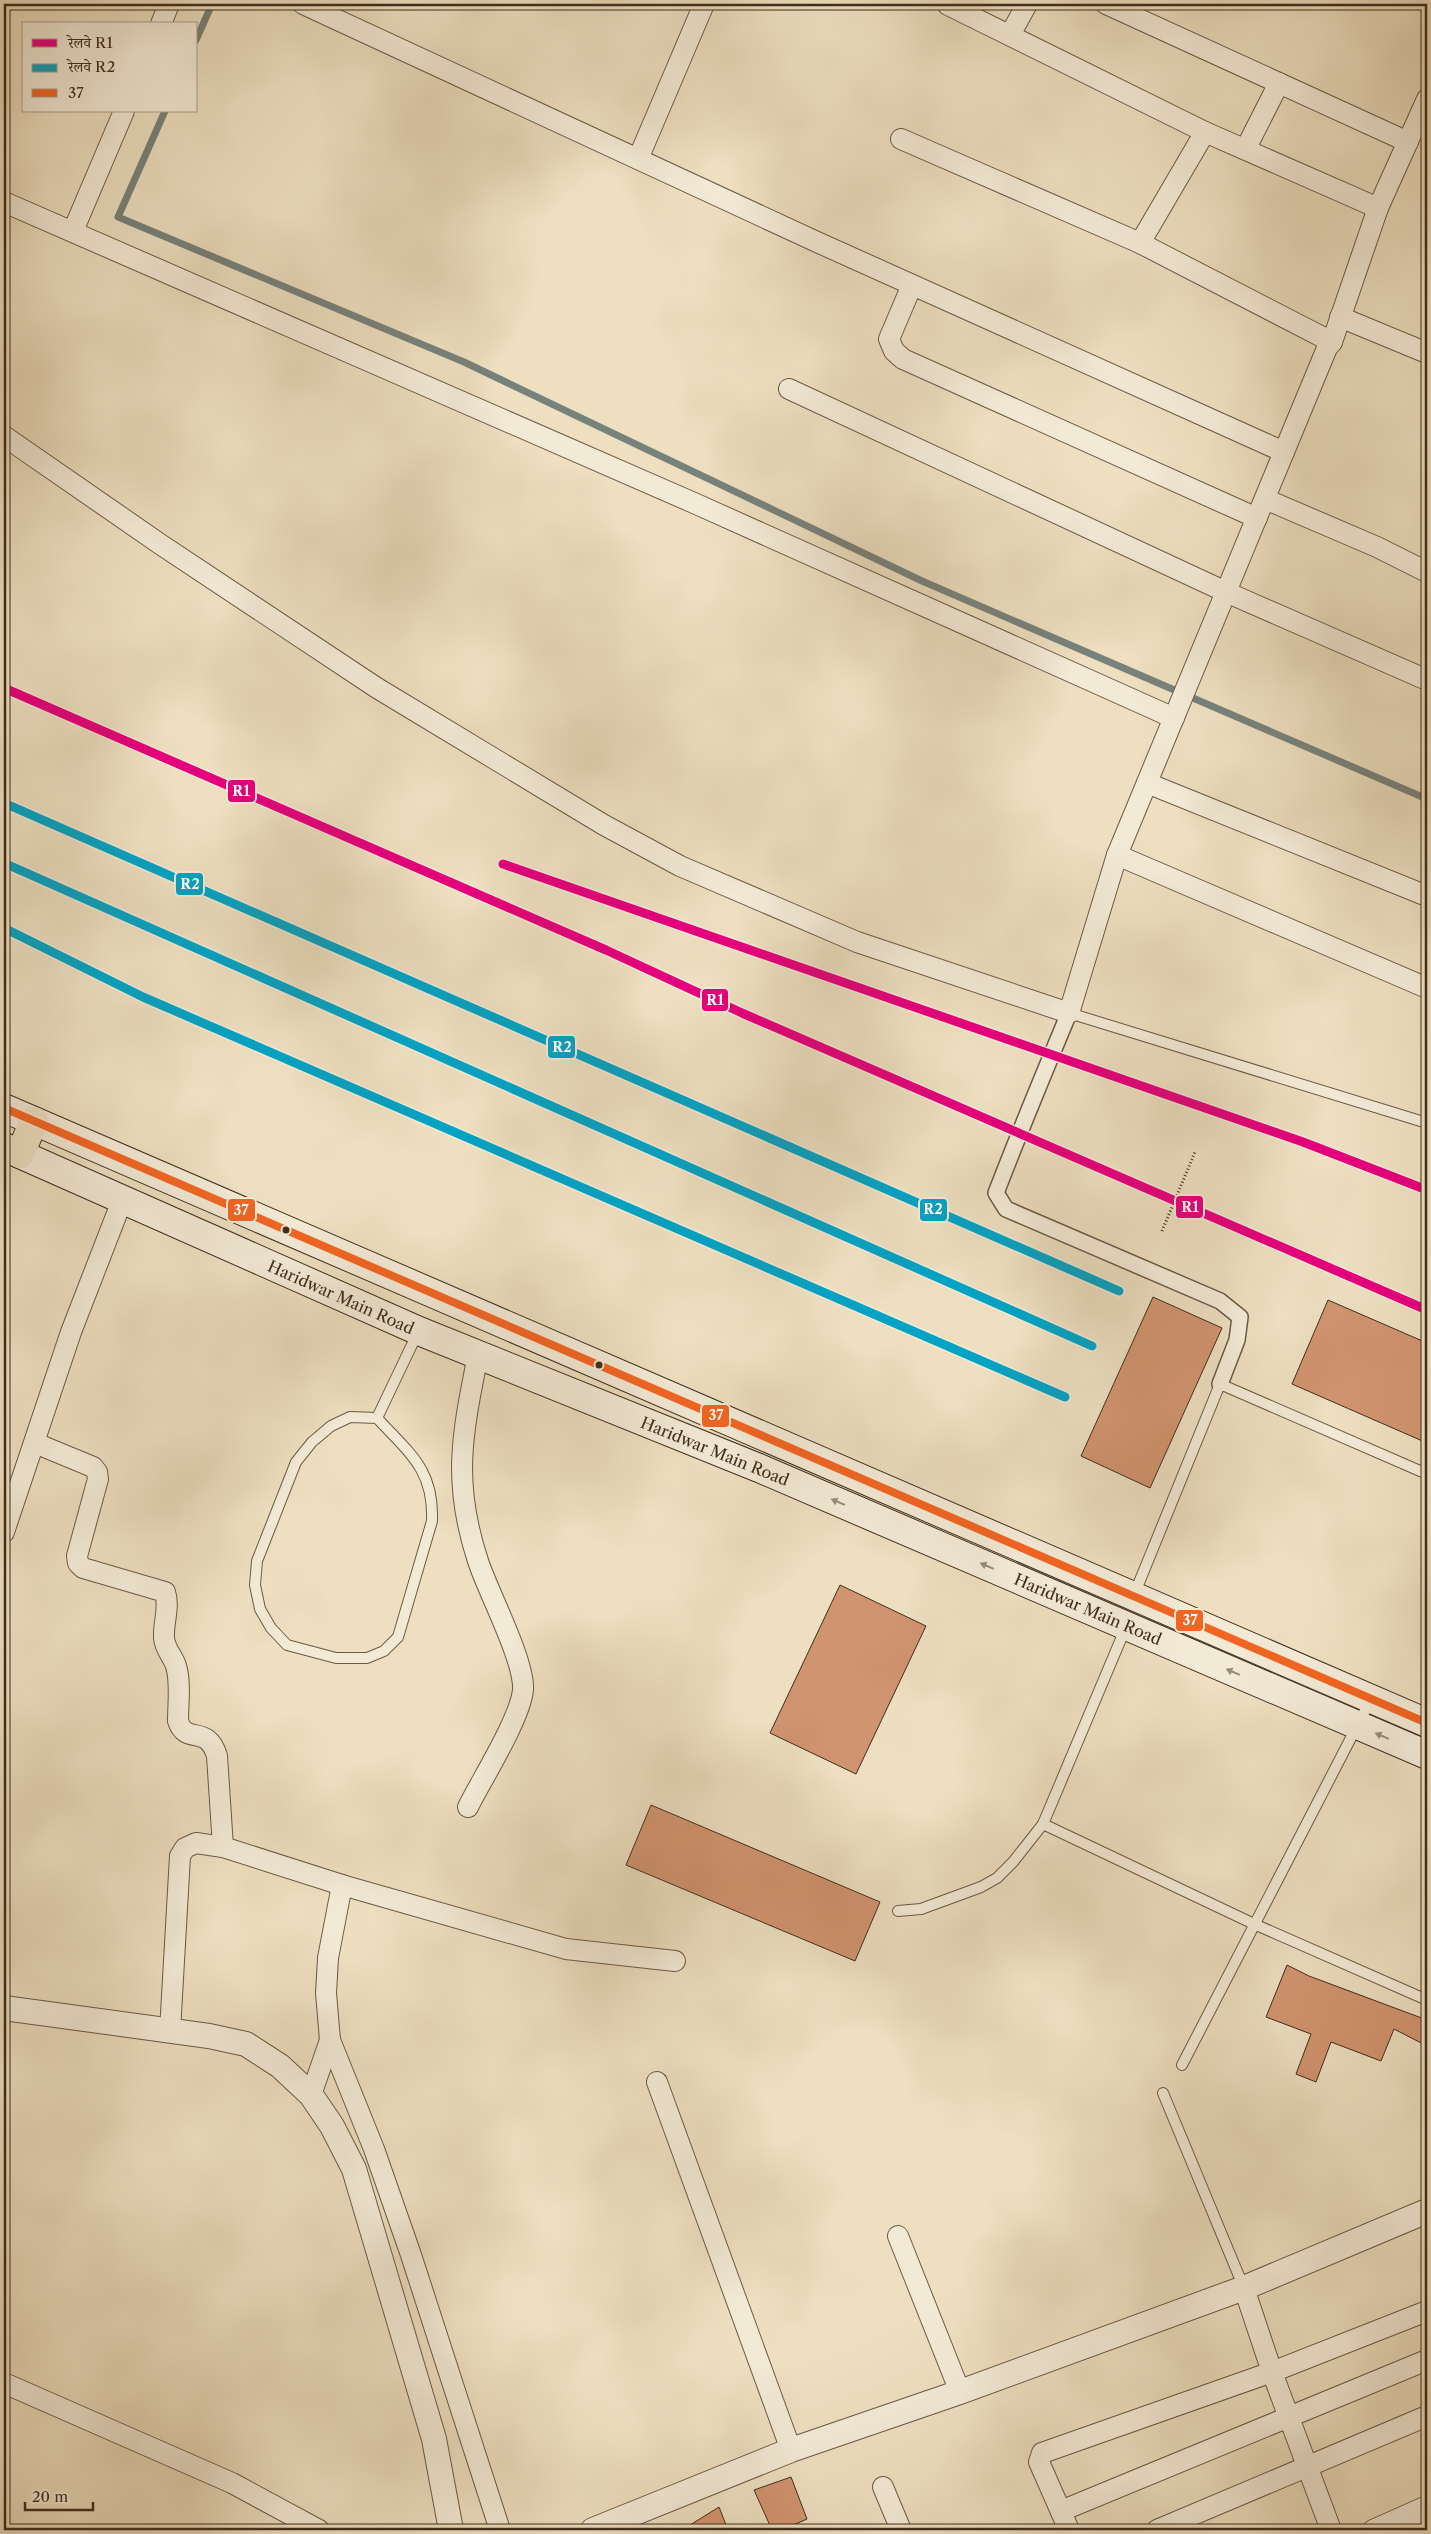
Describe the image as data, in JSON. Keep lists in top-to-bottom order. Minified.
{"streets":{"main road":["Haridwar Main Road"]},"lines":["rail line R1","rail line R2","transit line 37"],"legend":["रेलवे R1","रेलवे R2","37"],"scale_bar":"20 m"}
